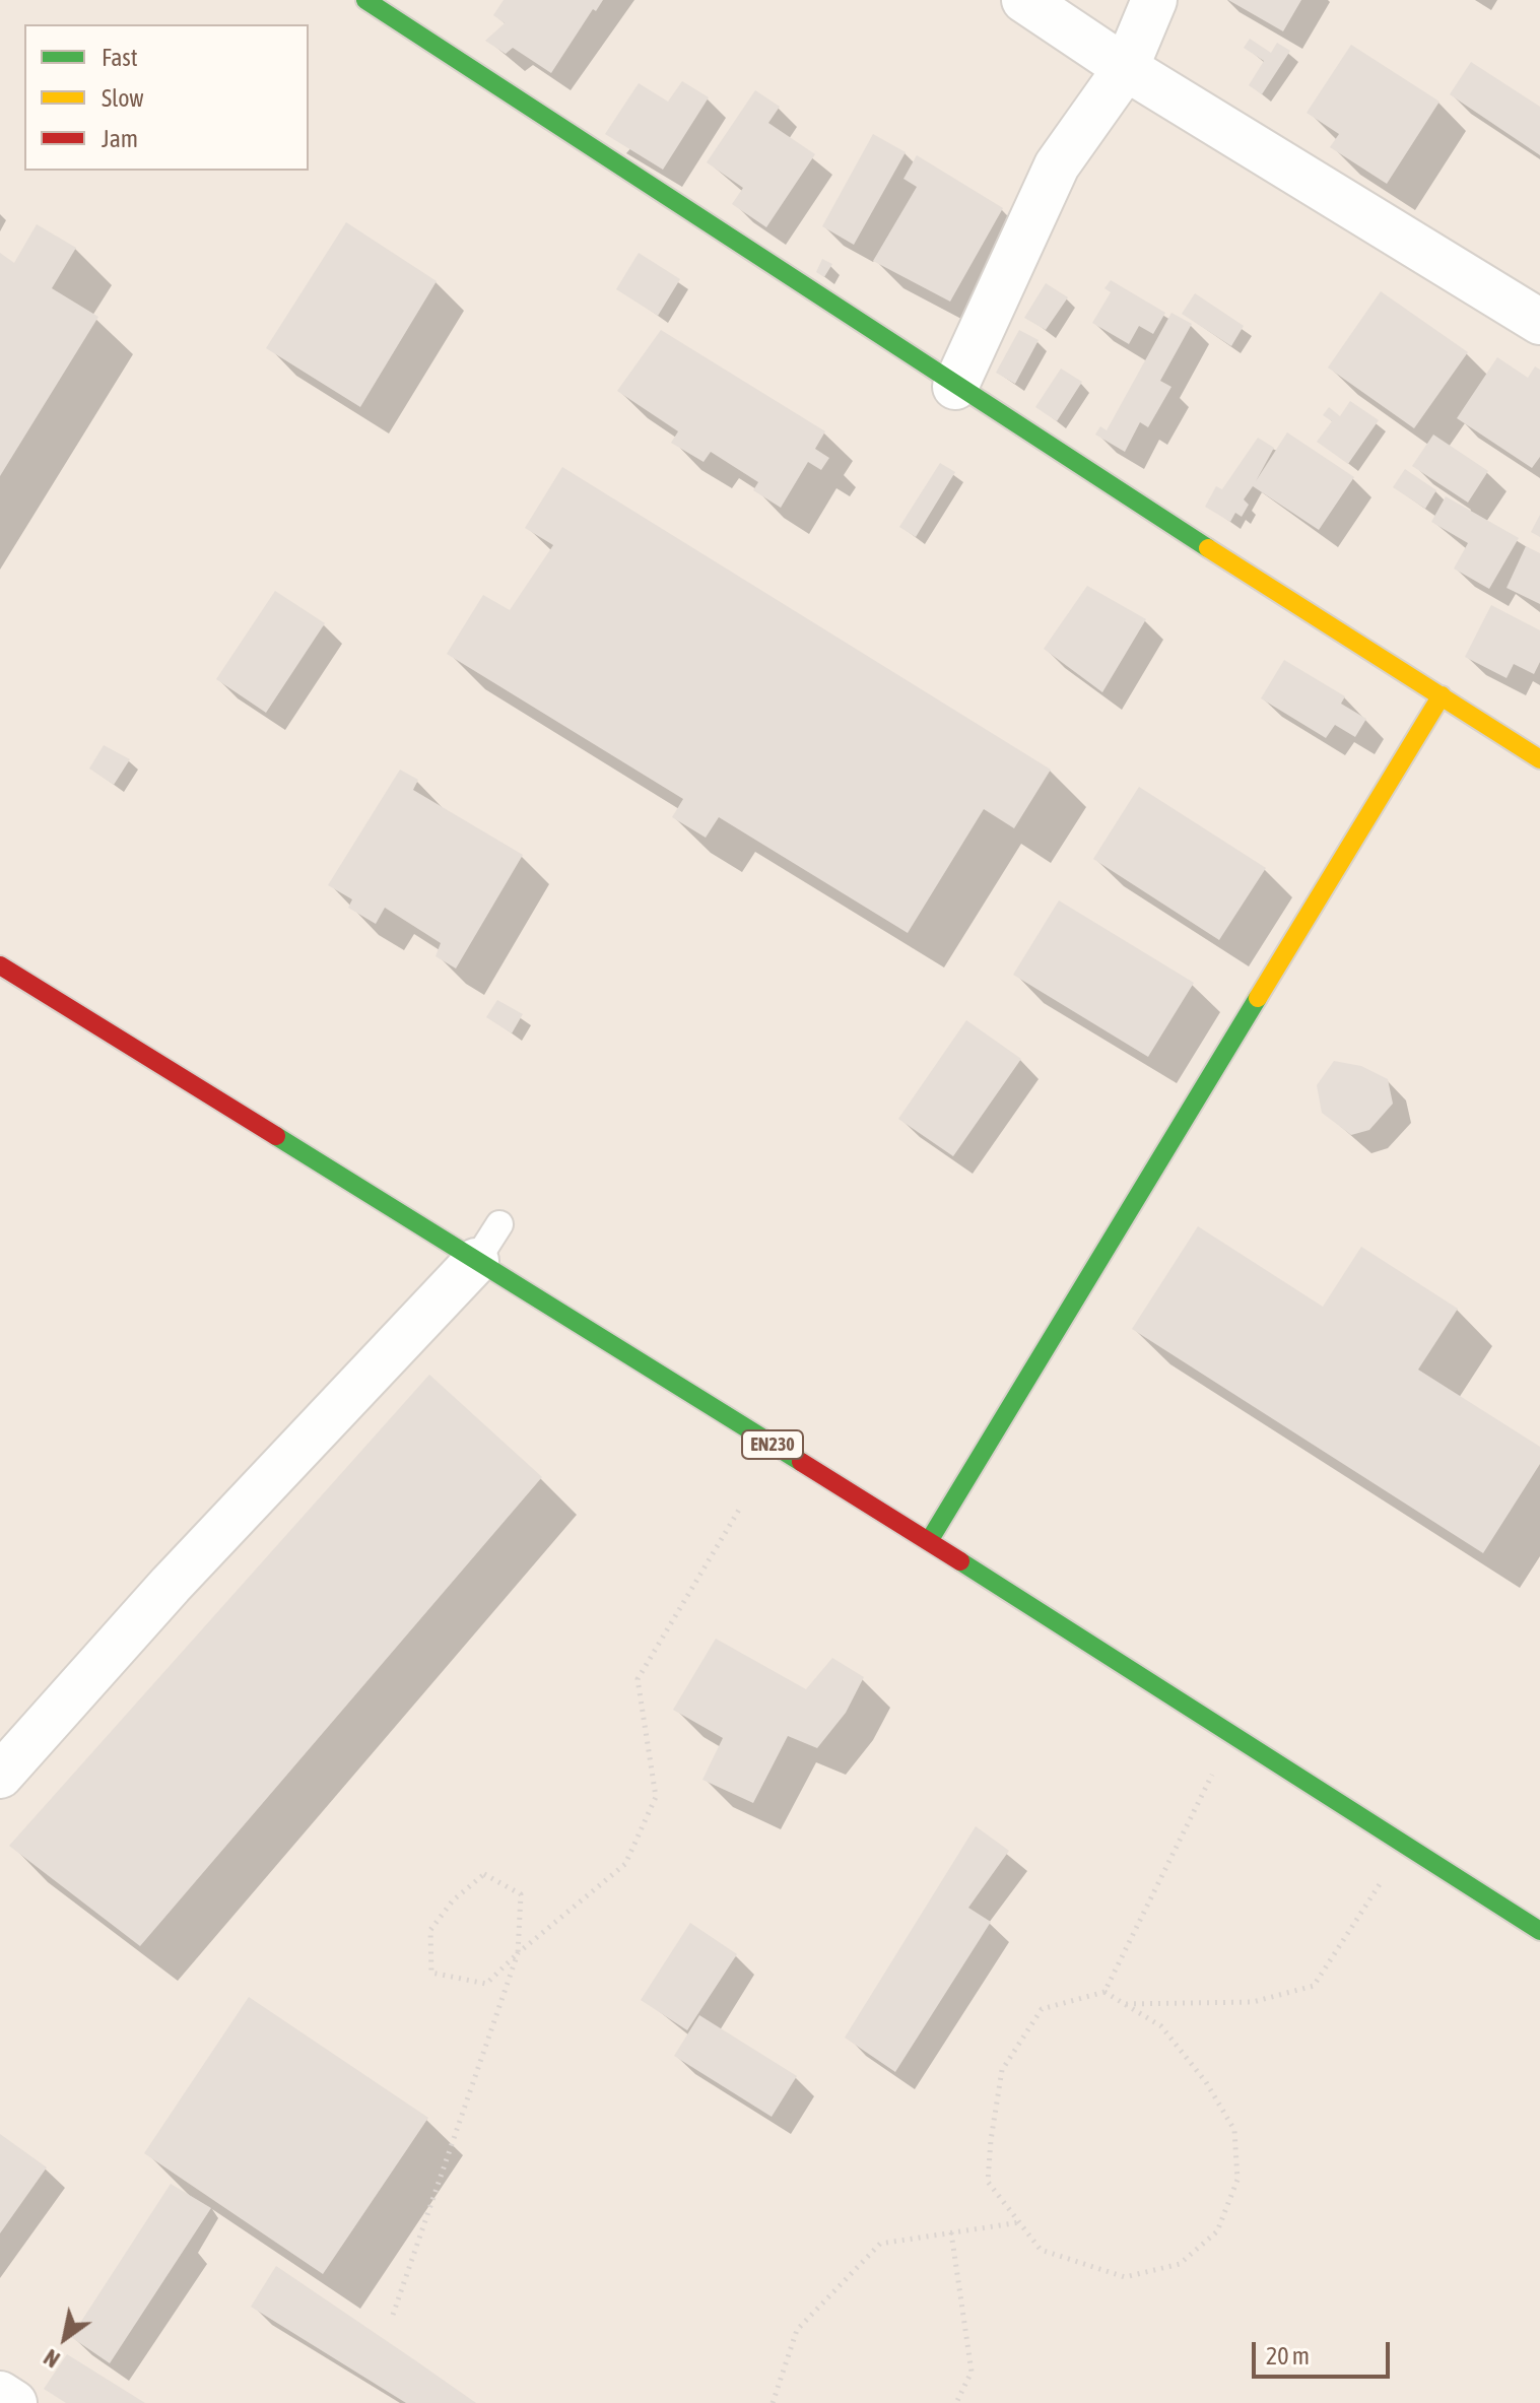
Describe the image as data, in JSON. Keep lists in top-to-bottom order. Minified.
{"streets":{"street":["EN230"]},"legend":["Fast","Slow","Jam"],"scale_bar":"20 m","north":"bottom left"}
